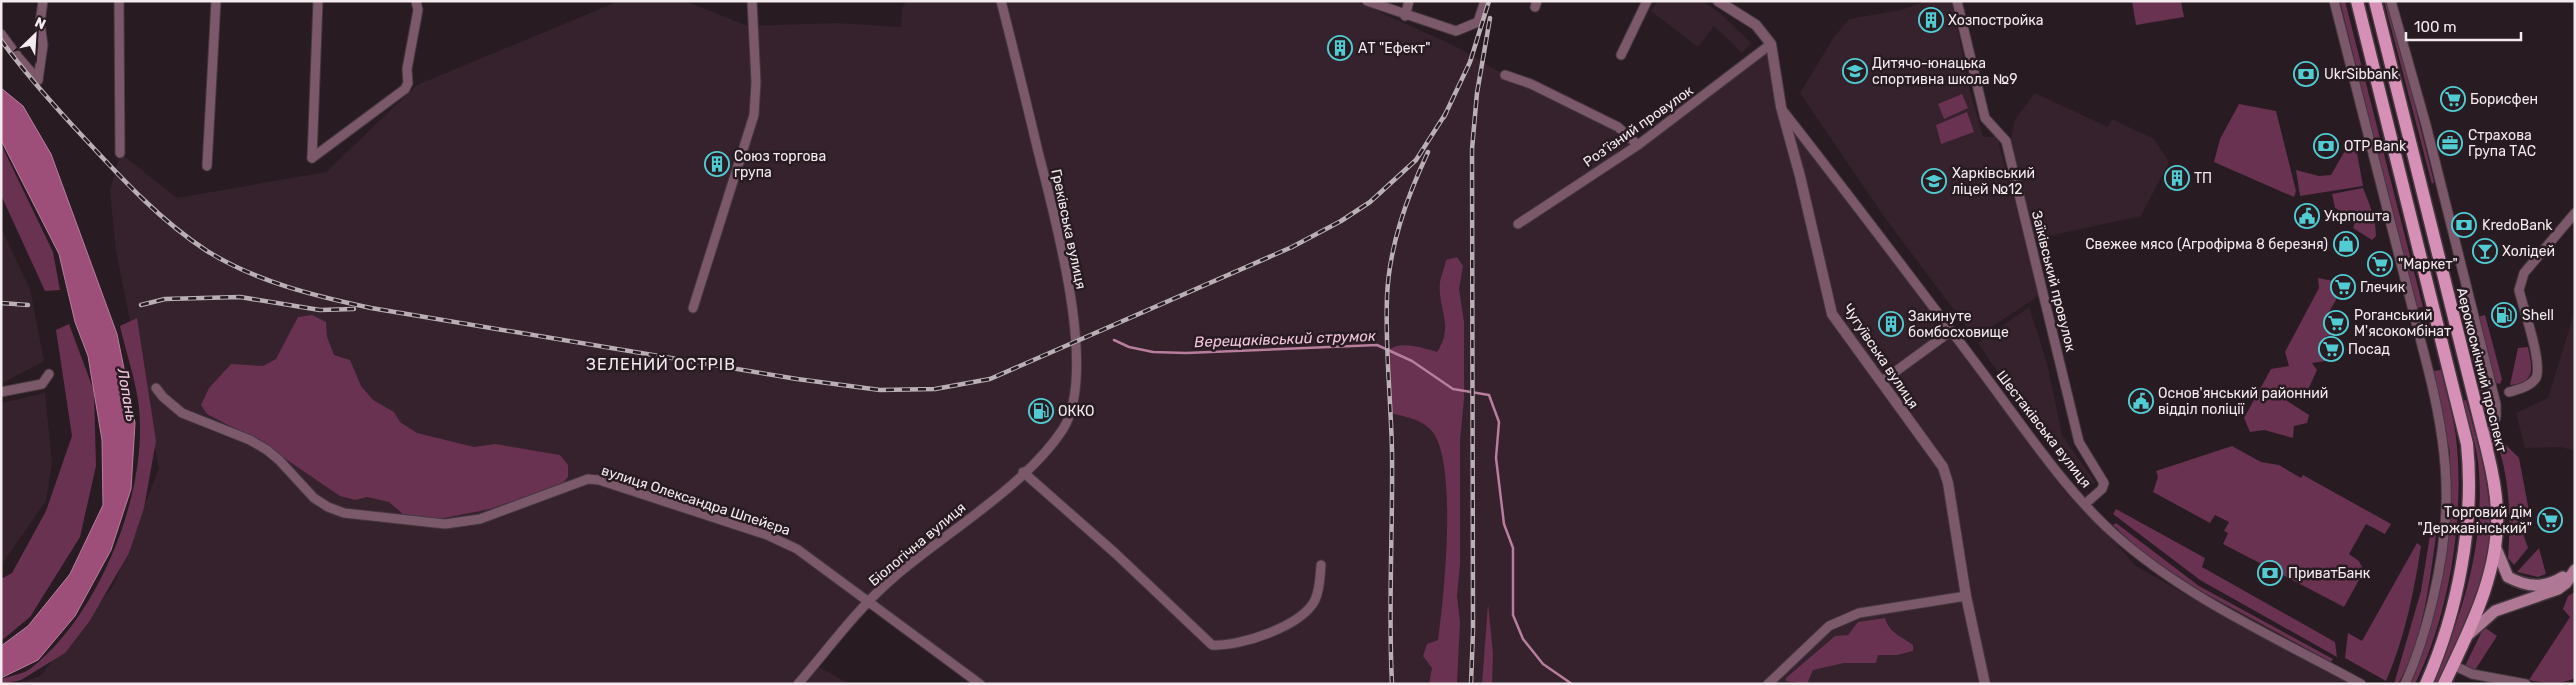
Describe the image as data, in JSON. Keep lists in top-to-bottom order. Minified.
{"streets":{"main road":["Аерокосмічний проспект"],"street":["Роз’їзний провулок","Греківська вулиця","Заїківський провулок","Чугуївська вулиця","Шестаківська вулиця","вулиця Олександра Шпейєра","Біологічна вулиця"]},"crossings":[["Роз’їзний провулок","Чугуївська вулиця"],["Греківська вулиця","Біологічна вулиця"],["Заїківський провулок","Шестаківська вулиця"],["Чугуївська вулиця","Шестаківська вулиця"],["вулиця Олександра Шпейєра","Біологічна вулиця"]],"districts":["ЗЕЛЕНИЙ ОСТРІВ"],"water":["Верещаківський струмок","Лопань"],"places":{"building":["Хозпостройка","АТ \"Ефект\"","Союз торгова група","ТП","Закинуте бомбосховище"],"school or university":["Дитячо-юнацька спортивна школа №9","Харківський ліцей №12"],"bank":["UkrSibbank","OTP Bank","KredoBank","ПриватБанк"],"supermarket":["Борисфен","\"Маркет\"","Глечик","Роганський М'ясокомбінат","Посад","Торговий дім \"Державінський\""],"office":["Страхова Група ТАС"],"public building":["Укрпошта","Основ'янський районний відділ поліції"],"shop":["Свeжee мясо (Агрофірма 8 бeрeзня)"],"bar":["Холідей"],"fuel station":["Shell","ОККО"]},"scale_bar":"100 m","north":"top right"}
